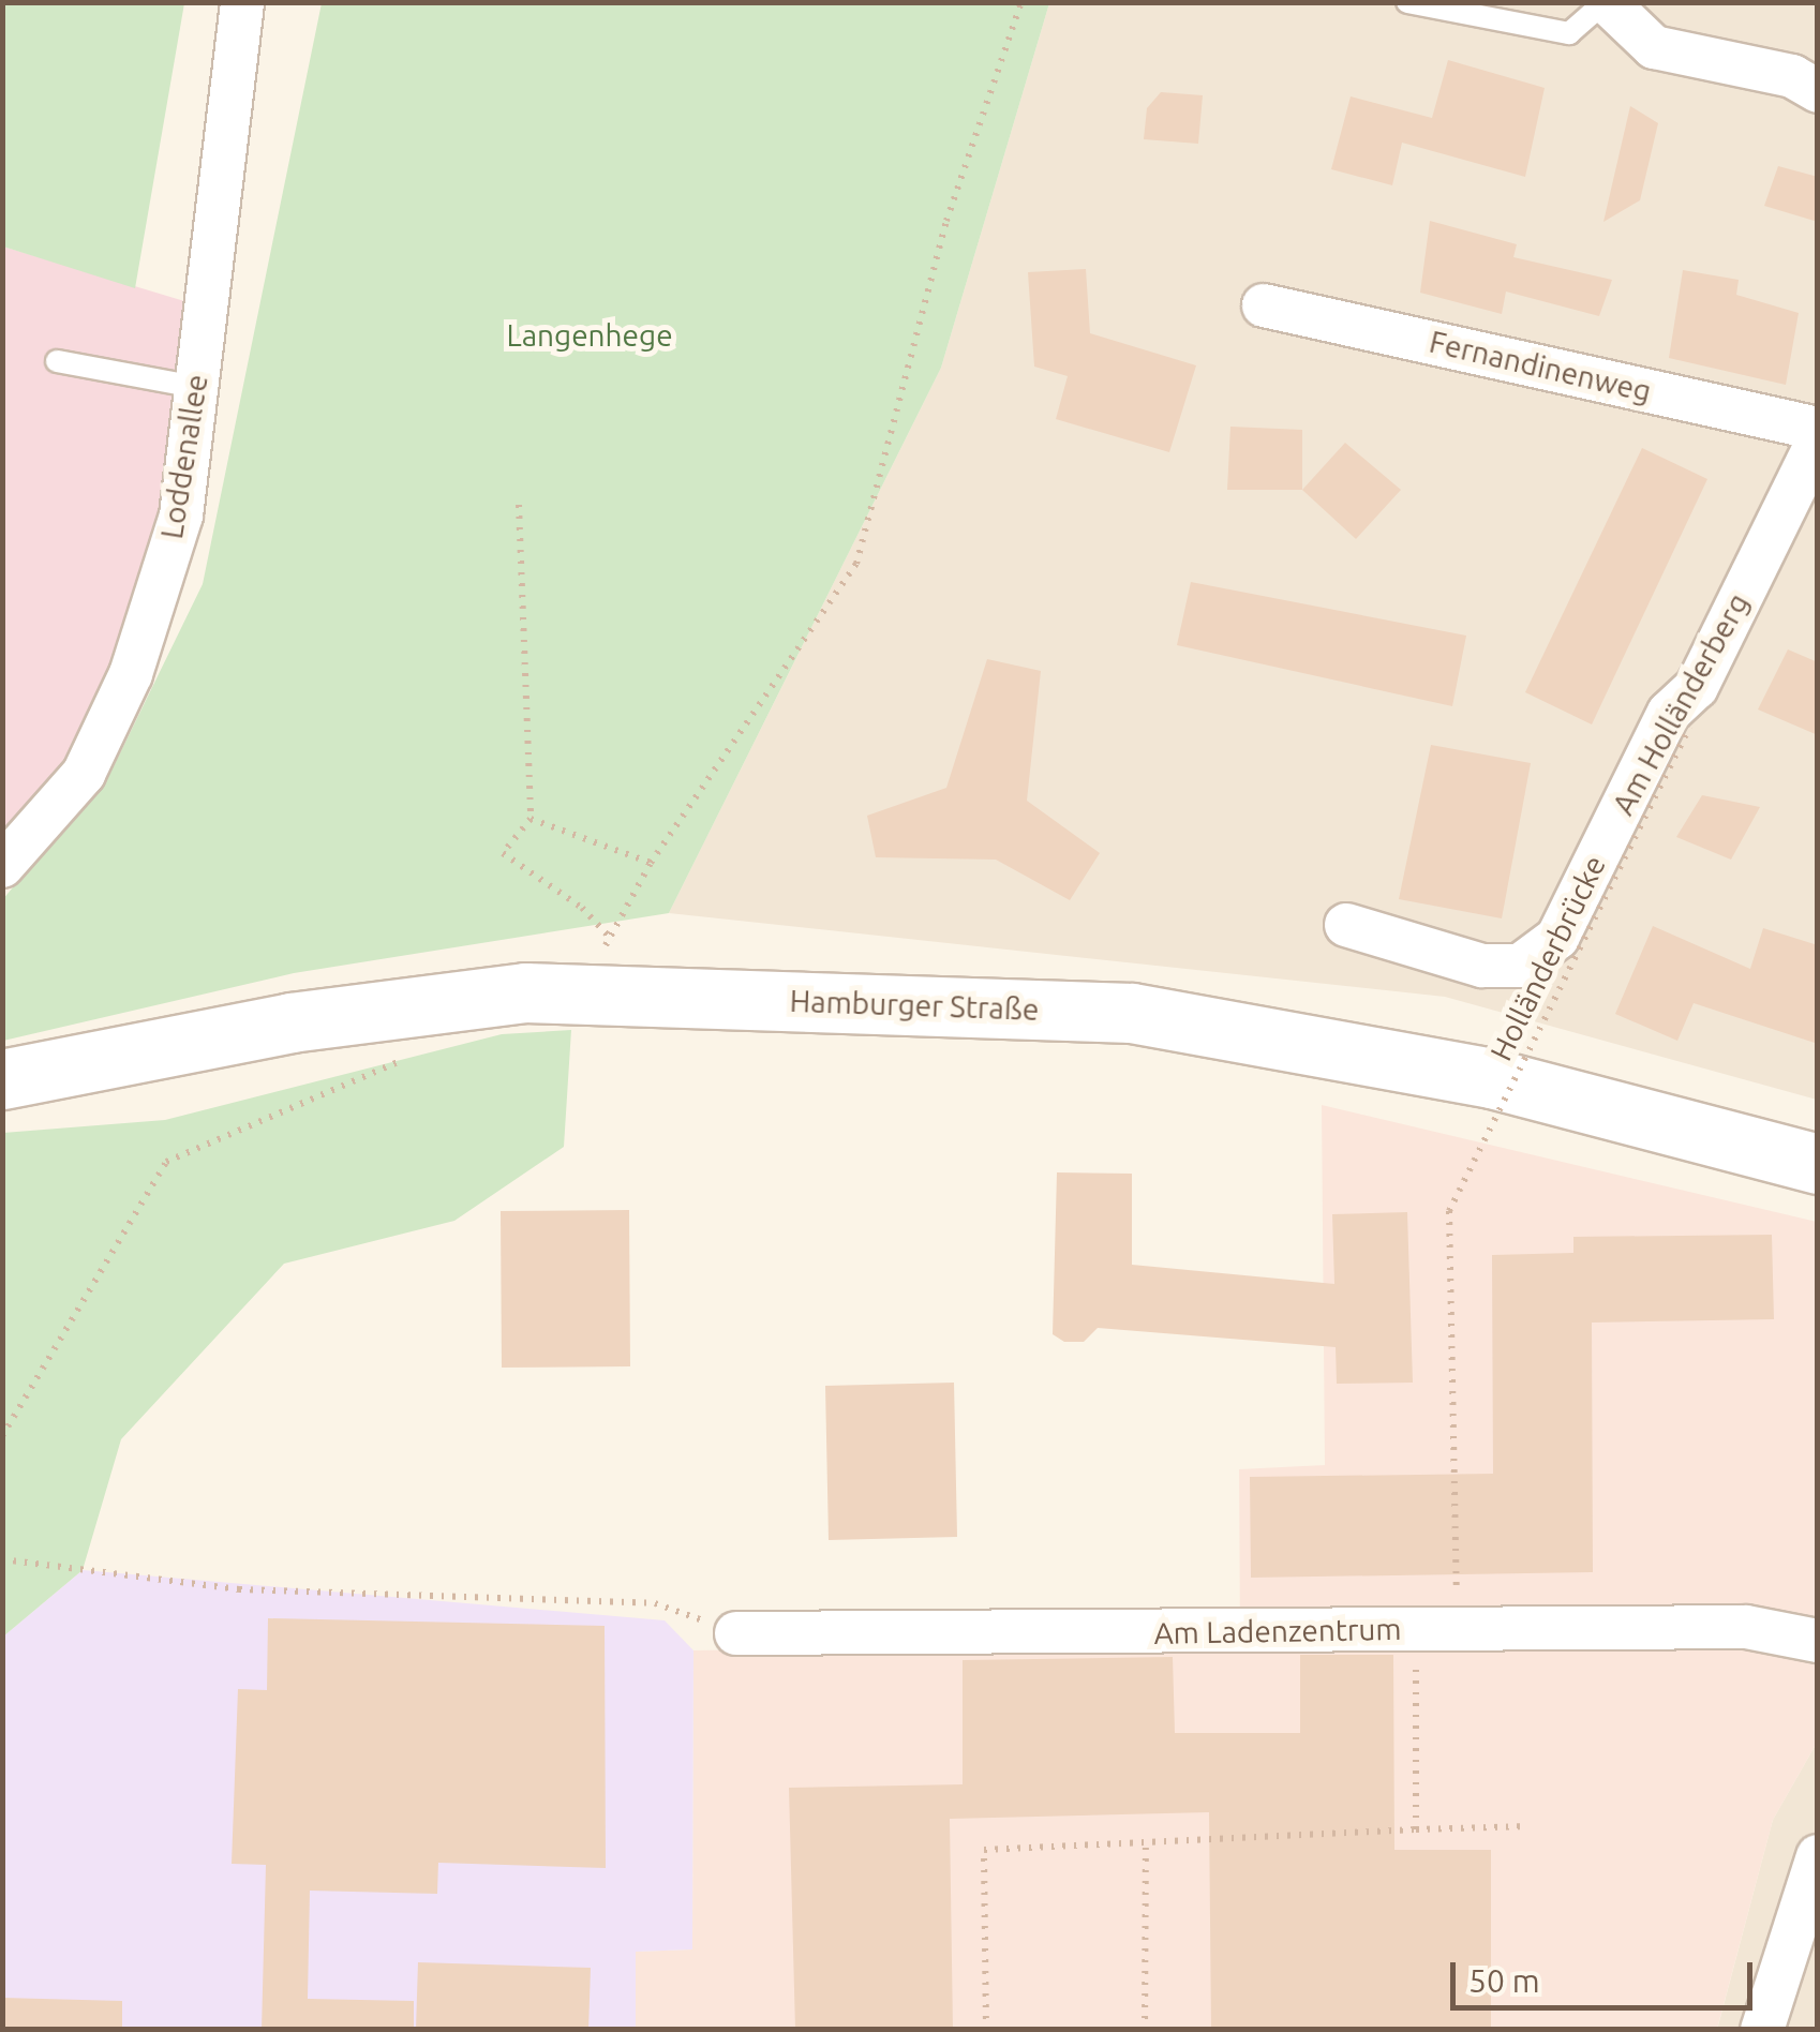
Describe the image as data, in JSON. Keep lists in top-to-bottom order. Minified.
{"streets":{"main road":["Hamburger Straße"],"street":["Fernandinenweg","Loddenallee","Am Holländerberg","Am Ladenzentrum"],"path":["Holländerbrücke"]},"crossings":[["Holländerbrücke","Am Ladenzentrum"]],"parks":["Langenhege"],"scale_bar":"50 m"}
